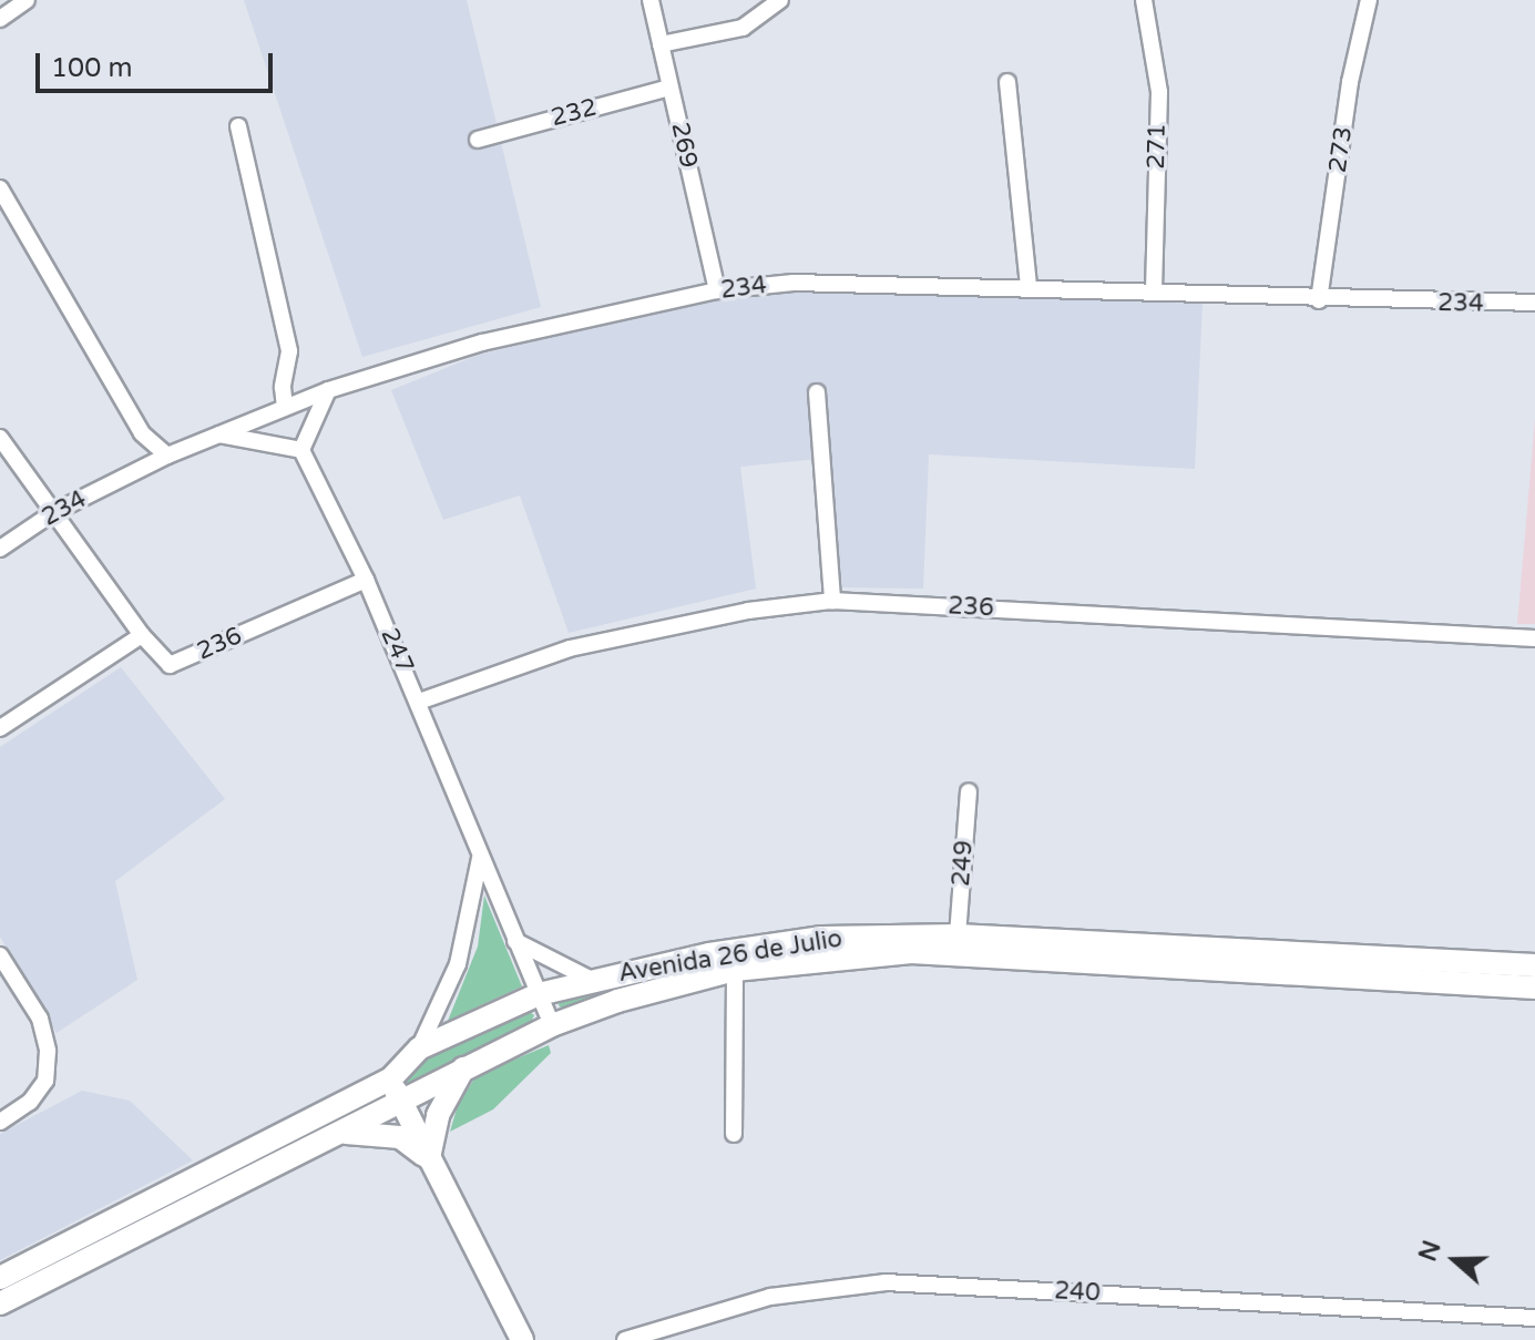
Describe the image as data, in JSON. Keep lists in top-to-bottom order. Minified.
{"streets":{"street":["232","269","271","273","234","236","247","249","Avenida 26 de Julio","240"]},"crossings":[["232","269"],["269","234"],["271","234"],["273","234"],["236","247"],["247","Avenida 26 de Julio"],["249","Avenida 26 de Julio"]],"scale_bar":"100 m","north":"left"}
